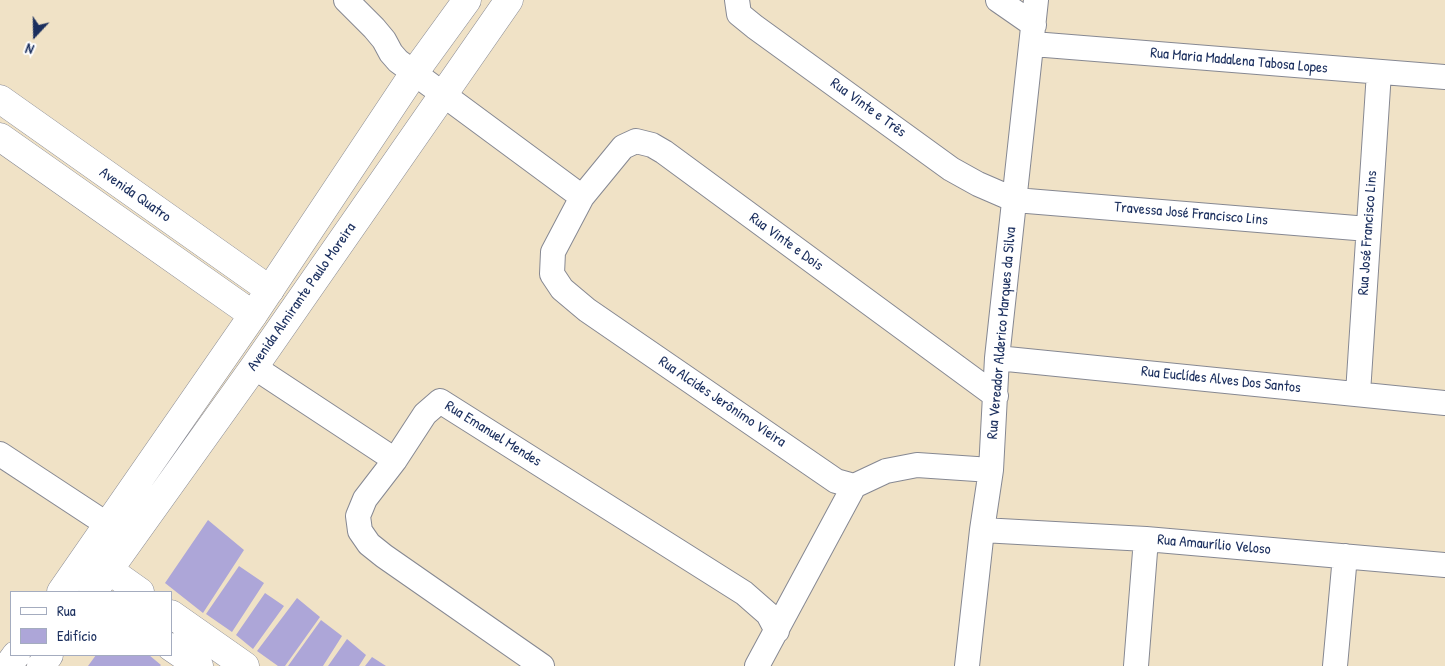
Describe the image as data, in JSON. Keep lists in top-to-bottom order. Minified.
{"streets":{"main road":["Avenida Quatro","Avenida Almirante Paulo Moreira"],"street":["Rua Maria Madalena Tabosa Lopes","Rua Vinte e Três","Travessa José Francisco Lins","Rua José Francisco Lins","Rua Vinte e Dois","Rua Vereador Alderico Marques da Silva","Rua Euclídes Alves Dos Santos","Rua Alcides Jerônimo Vieira","Rua Emanuel Mendes","Rua Amaurílio Veloso"]},"crossings":[["Rua Maria Madalena Tabosa Lopes","Rua José Francisco Lins"],["Rua Maria Madalena Tabosa Lopes","Rua Vereador Alderico Marques da Silva"],["Rua Vinte e Três","Travessa José Francisco Lins"],["Rua Vinte e Três","Rua Vereador Alderico Marques da Silva"],["Avenida Quatro","Avenida Almirante Paulo Moreira"],["Travessa José Francisco Lins","Rua José Francisco Lins"],["Travessa José Francisco Lins","Rua Vereador Alderico Marques da Silva"],["Rua José Francisco Lins","Rua Euclídes Alves Dos Santos"],["Rua Vinte e Dois","Rua Vereador Alderico Marques da Silva"],["Rua Vinte e Dois","Rua Alcides Jerônimo Vieira"],["Rua Vereador Alderico Marques da Silva","Rua Euclídes Alves Dos Santos"],["Rua Vereador Alderico Marques da Silva","Rua Amaurílio Veloso"]],"legend":["Rua","Edifício"],"north":"bottom"}
